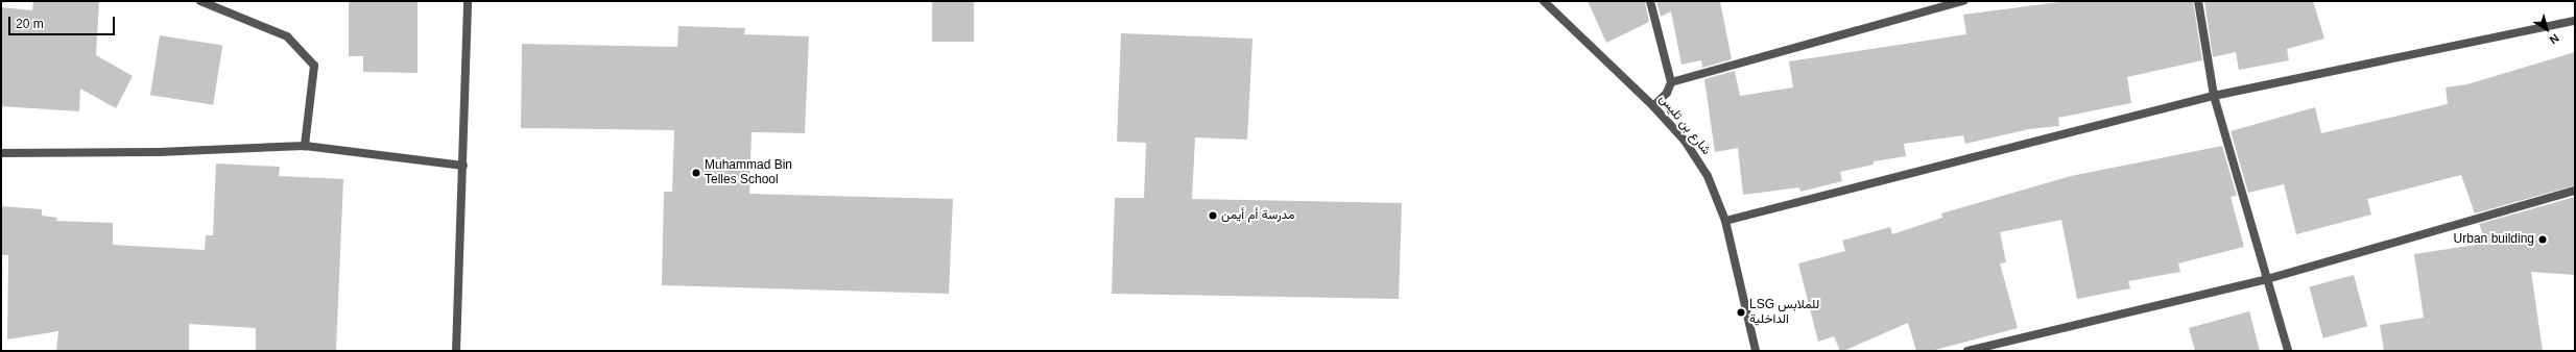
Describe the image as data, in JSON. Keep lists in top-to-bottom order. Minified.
{"streets":{"street":["شارع بن تليس"]},"places":["Muhammad Bin Telles School","مدرسة أم أيمن","Urban building","LSG للملابس الداخلية"],"scale_bar":"20 m","north":"bottom right"}
